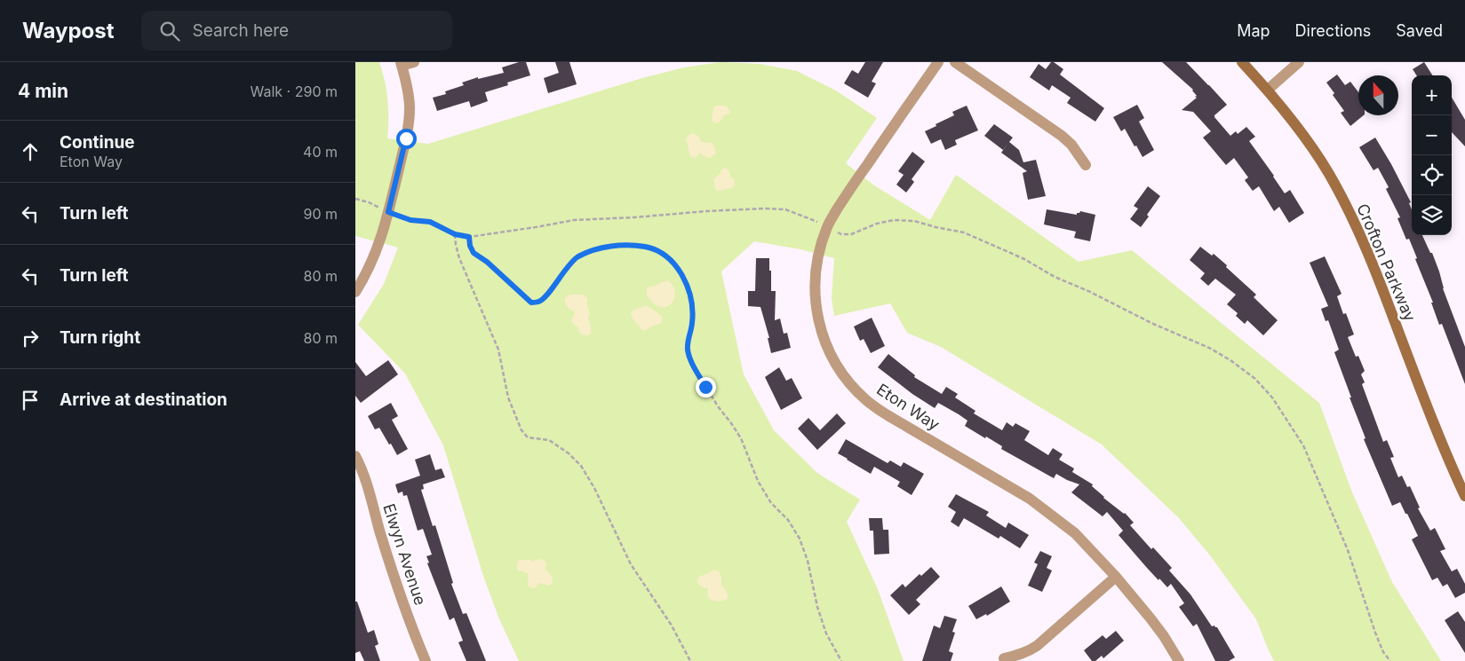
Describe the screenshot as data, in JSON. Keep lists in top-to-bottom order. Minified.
{"streets":{"street":["Crofton Parkway","Eton Way","Elwyn Avenue"]},"north":"top","page":{"header":"Waypost","search":"Search here","nav":["Map","Directions","Saved"],"heading":["4 min","Walk · 290 m"],"map_buttons":["+","−"],"list":[["Continue","Eton Way","40 m"],["Turn left","90 m"],["Turn left","80 m"],["Turn right","80 m"],"Arrive at destination"]}}
